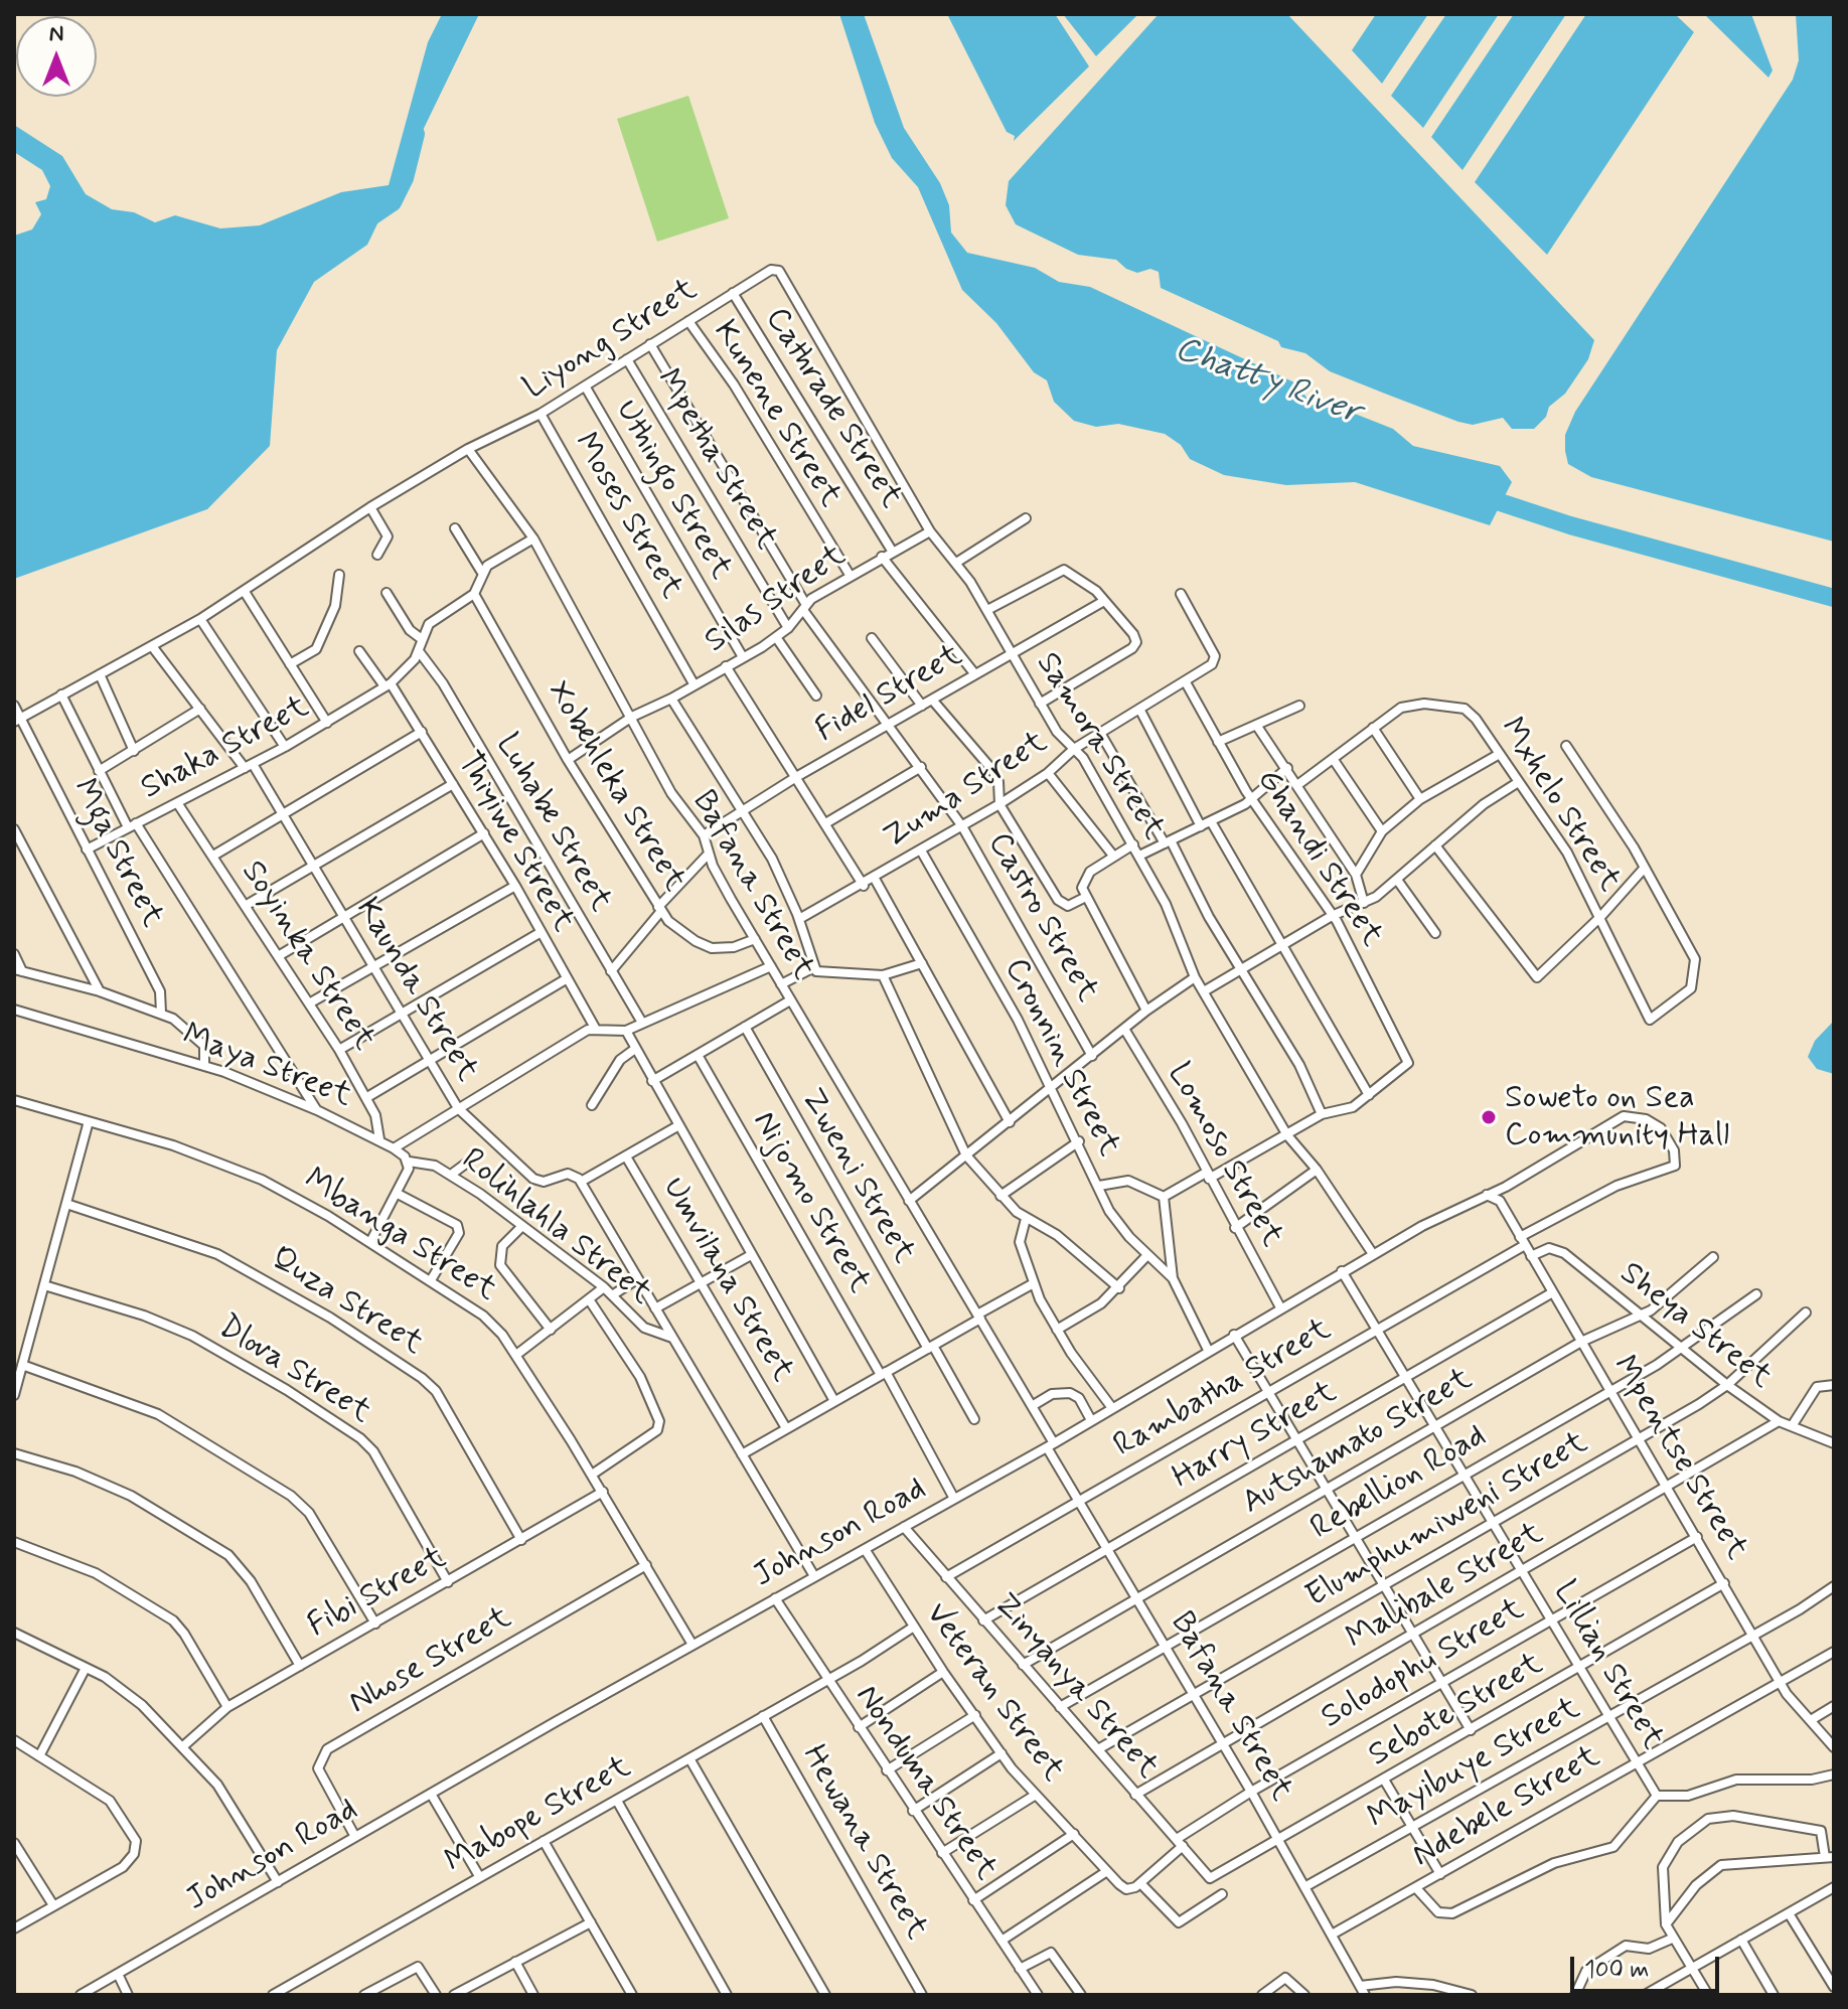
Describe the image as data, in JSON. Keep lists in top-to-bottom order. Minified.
{"streets":{"street":["Liyong Street","Cathrade Street","Kunene Street","Mpetha Street","Uthingo Street","Moses Street","Silas Street","Fidel Street","Samora Street","Shaka Street","Xobehleka Street","Zuma Street","Mxhelo Street","Luhabe Street","Thiyiwe Street","Mga Street","Ghandi Street","Bafana Street","Castro Street","Soyinka Street","Kaunda Street","Cronnin Street","Maya Street","Lomoso Street","Zweni Street","Nijomo Street","Rolihlahla Street","Mbanga Street","Umvilana Street","Quza Street","Sheya Street","Dlova Street","Rambatha Street","Harry Street","Autshamato Street","Mpentse Street","Rebellion Road","Elumphumiweni Street","Johnson Road","Malibale Street","Fibi Street","Nhose Street","Solodophu Street","Lillian Street","Zinyanya Street","Veteran Street","Sebote Street","Mayibuye Street","Nonduma Street","Ndebele Street","Mabope Street","Hewana Street"]},"crossings":[["Liyong Street","Cathrade Street"],["Liyong Street","Kunene Street"],["Liyong Street","Mpetha Street"],["Liyong Street","Uthingo Street"],["Liyong Street","Moses Street"],["Liyong Street","Samora Street"],["Liyong Street","Bafana Street"],["Liyong Street","Castro Street"],["Cathrade Street","Silas Street"],["Kunene Street","Silas Street"],["Mpetha Street","Silas Street"],["Uthingo Street","Silas Street"],["Moses Street","Silas Street"],["Silas Street","Samora Street"],["Silas Street","Xobehleka Street"],["Silas Street","Bafana Street"],["Silas Street","Castro Street"],["Fidel Street","Samora Street"],["Fidel Street","Bafana Street"],["Fidel Street","Castro Street"],["Samora Street","Zuma Street"],["Samora Street","Johnson Road"],["Shaka Street","Xobehleka Street"],["Shaka Street","Luhabe Street"],["Shaka Street","Thiyiwe Street"],["Shaka Street","Mga Street"],["Shaka Street","Soyinka Street"],["Shaka Street","Kaunda Street"],["Xobehleka Street","Bafana Street"],["Zuma Street","Ghandi Street"],["Zuma Street","Castro Street"],["Zuma Street","Cronnin Street"],["Bafana Street","Rambatha Street"],["Bafana Street","Harry Street"],["Bafana Street","Autshamato Street"],["Bafana Street","Rebellion Road"],["Bafana Street","Elumphumiweni Street"],["Bafana Street","Johnson Road"],["Bafana Street","Malibale Street"],["Bafana Street","Solodophu Street"],["Bafana Street","Sebote Street"],["Bafana Street","Mayibuye Street"],["Bafana Street","Ndebele Street"],["Soyinka Street","Maya Street"],["Kaunda Street","Rolihlahla Street"],["Maya Street","Rolihlahla Street"],["Lomoso Street","Johnson Road"],["Nijomo Street","Johnson Road"],["Rolihlahla Street","Johnson Road"],["Mbanga Street","Johnson Road"],["Mbanga Street","Fibi Street"],["Mbanga Street","Nhose Street"],["Quza Street","Fibi Street"],["Sheya Street","Autshamato Street"],["Sheya Street","Mpentse Street"],["Sheya Street","Rebellion Road"],["Sheya Street","Elumphumiweni Street"],["Sheya Street","Malibale Street"],["Dlova Street","Fibi Street"],["Rambatha Street","Mpentse Street"],["Rambatha Street","Johnson Road"],["Rambatha Street","Lillian Street"],["Rambatha Street","Zinyanya Street"],["Harry Street","Mpentse Street"],["Harry Street","Lillian Street"],["Harry Street","Zinyanya Street"],["Autshamato Street","Mpentse Street"],["Autshamato Street","Lillian Street"],["Autshamato Street","Zinyanya Street"],["Mpentse Street","Rebellion Road"],["Mpentse Street","Elumphumiweni Street"],["Mpentse Street","Johnson Road"],["Mpentse Street","Malibale Street"],["Mpentse Street","Solodophu Street"],["Mpentse Street","Sebote Street"],["Mpentse Street","Mayibuye Street"],["Mpentse Street","Ndebele Street"],["Rebellion Road","Lillian Street"],["Rebellion Road","Zinyanya Street"],["Elumphumiweni Street","Lillian Street"],["Elumphumiweni Street","Zinyanya Street"],["Johnson Road","Nhose Street"],["Johnson Road","Lillian Street"],["Johnson Road","Zinyanya Street"],["Johnson Road","Veteran Street"],["Johnson Road","Nonduma Street"],["Malibale Street","Lillian Street"],["Malibale Street","Zinyanya Street"],["Solodophu Street","Lillian Street"],["Solodophu Street","Zinyanya Street"],["Solodophu Street","Veteran Street"],["Lillian Street","Sebote Street"],["Lillian Street","Mayibuye Street"],["Lillian Street","Ndebele Street"],["Zinyanya Street","Sebote Street"],["Veteran Street","Mabope Street"],["Nonduma Street","Mabope Street"],["Mabope Street","Hewana Street"]],"water":["Chatty River"],"places":["Soweto on Sea Community Hall"],"scale_bar":"100 m","north":"top"}
